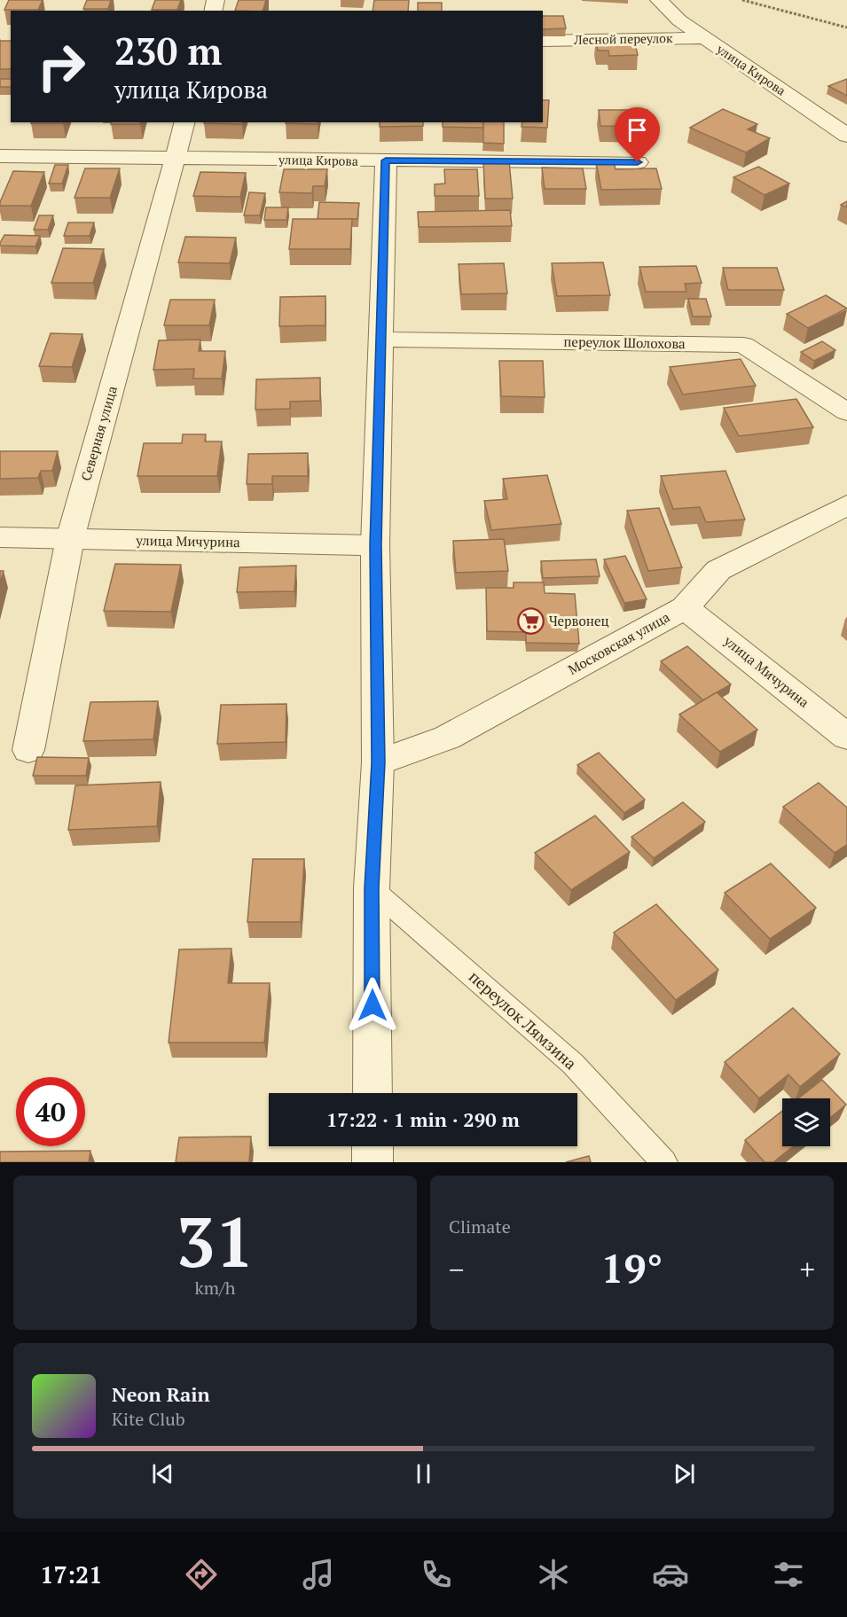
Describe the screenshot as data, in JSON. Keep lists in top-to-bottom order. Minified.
{"streets":{"street":["Лесной переулок","улица Кирова","переулок Шолохова","Северная улица","улица Мичурина","Московская улица"],"lane":["переулок Лямзина"]},"crossings":[["Лесной переулок","улица Кирова"],["улица Кирова","Северная улица"],["Северная улица","улица Мичурина"],["улица Мичурина","Московская улица"]],"places":{"supermarket":["Червонец"]},"page":{"turn":["230 m","улица Кирова"],"limit":"40","trip":"17:22 · 1 min · 290 m","tile":[["31","km/h"],"Climate"],"heat":["−","19°","+"],"song":["Neon Rain","Kite Club"],"tabs":"17:21"}}
